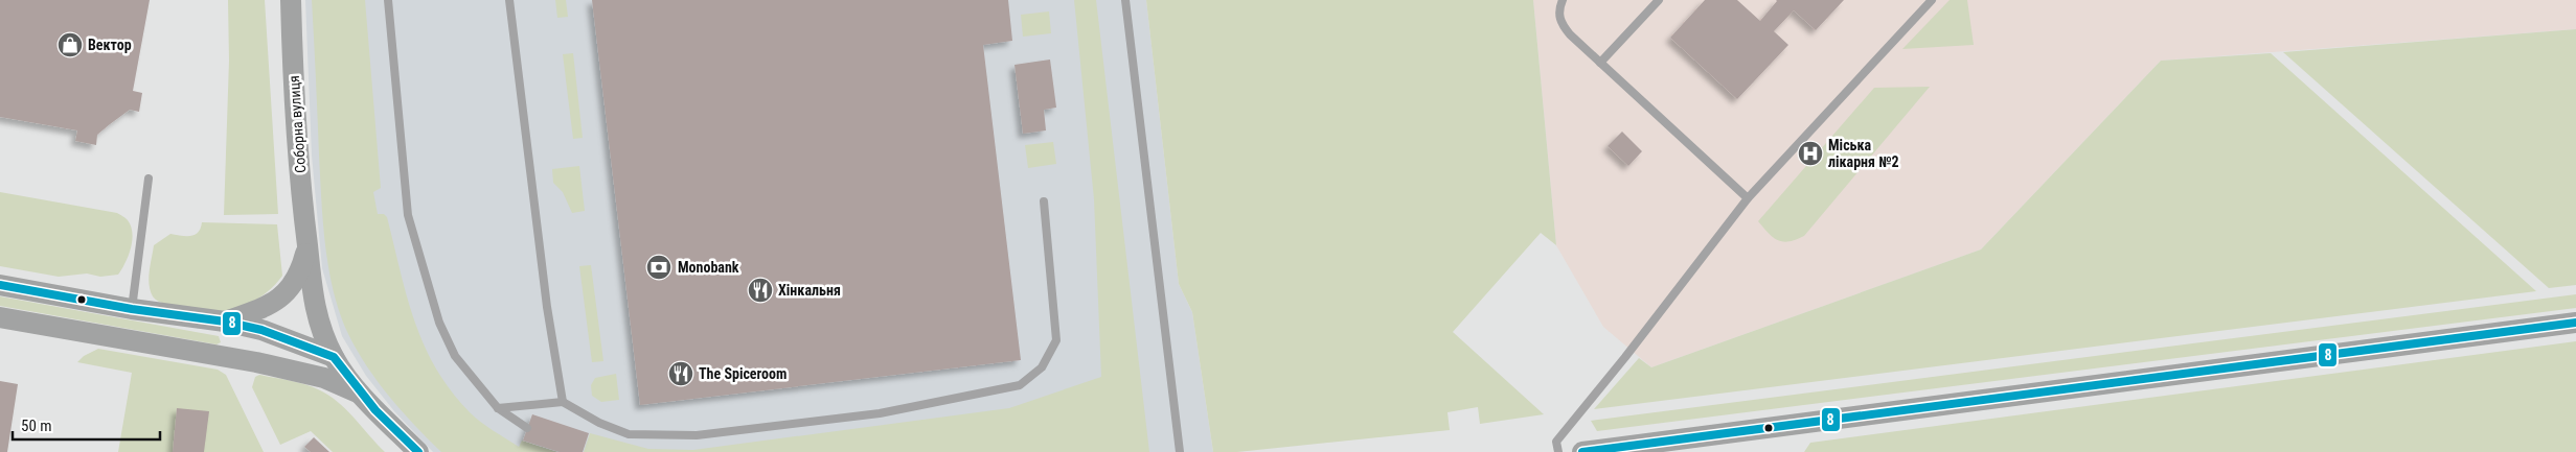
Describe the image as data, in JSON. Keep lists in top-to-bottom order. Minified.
{"streets":{"street":["Соборна вулиця"]},"places":{"shop":["Вектор"],"hospital":["Міська лікарня №2"],"bank":["Monobank"],"restaurant":["Хінкальня","The Spiceroom"]},"lines":["transit line 8"],"scale_bar":"50 m"}
